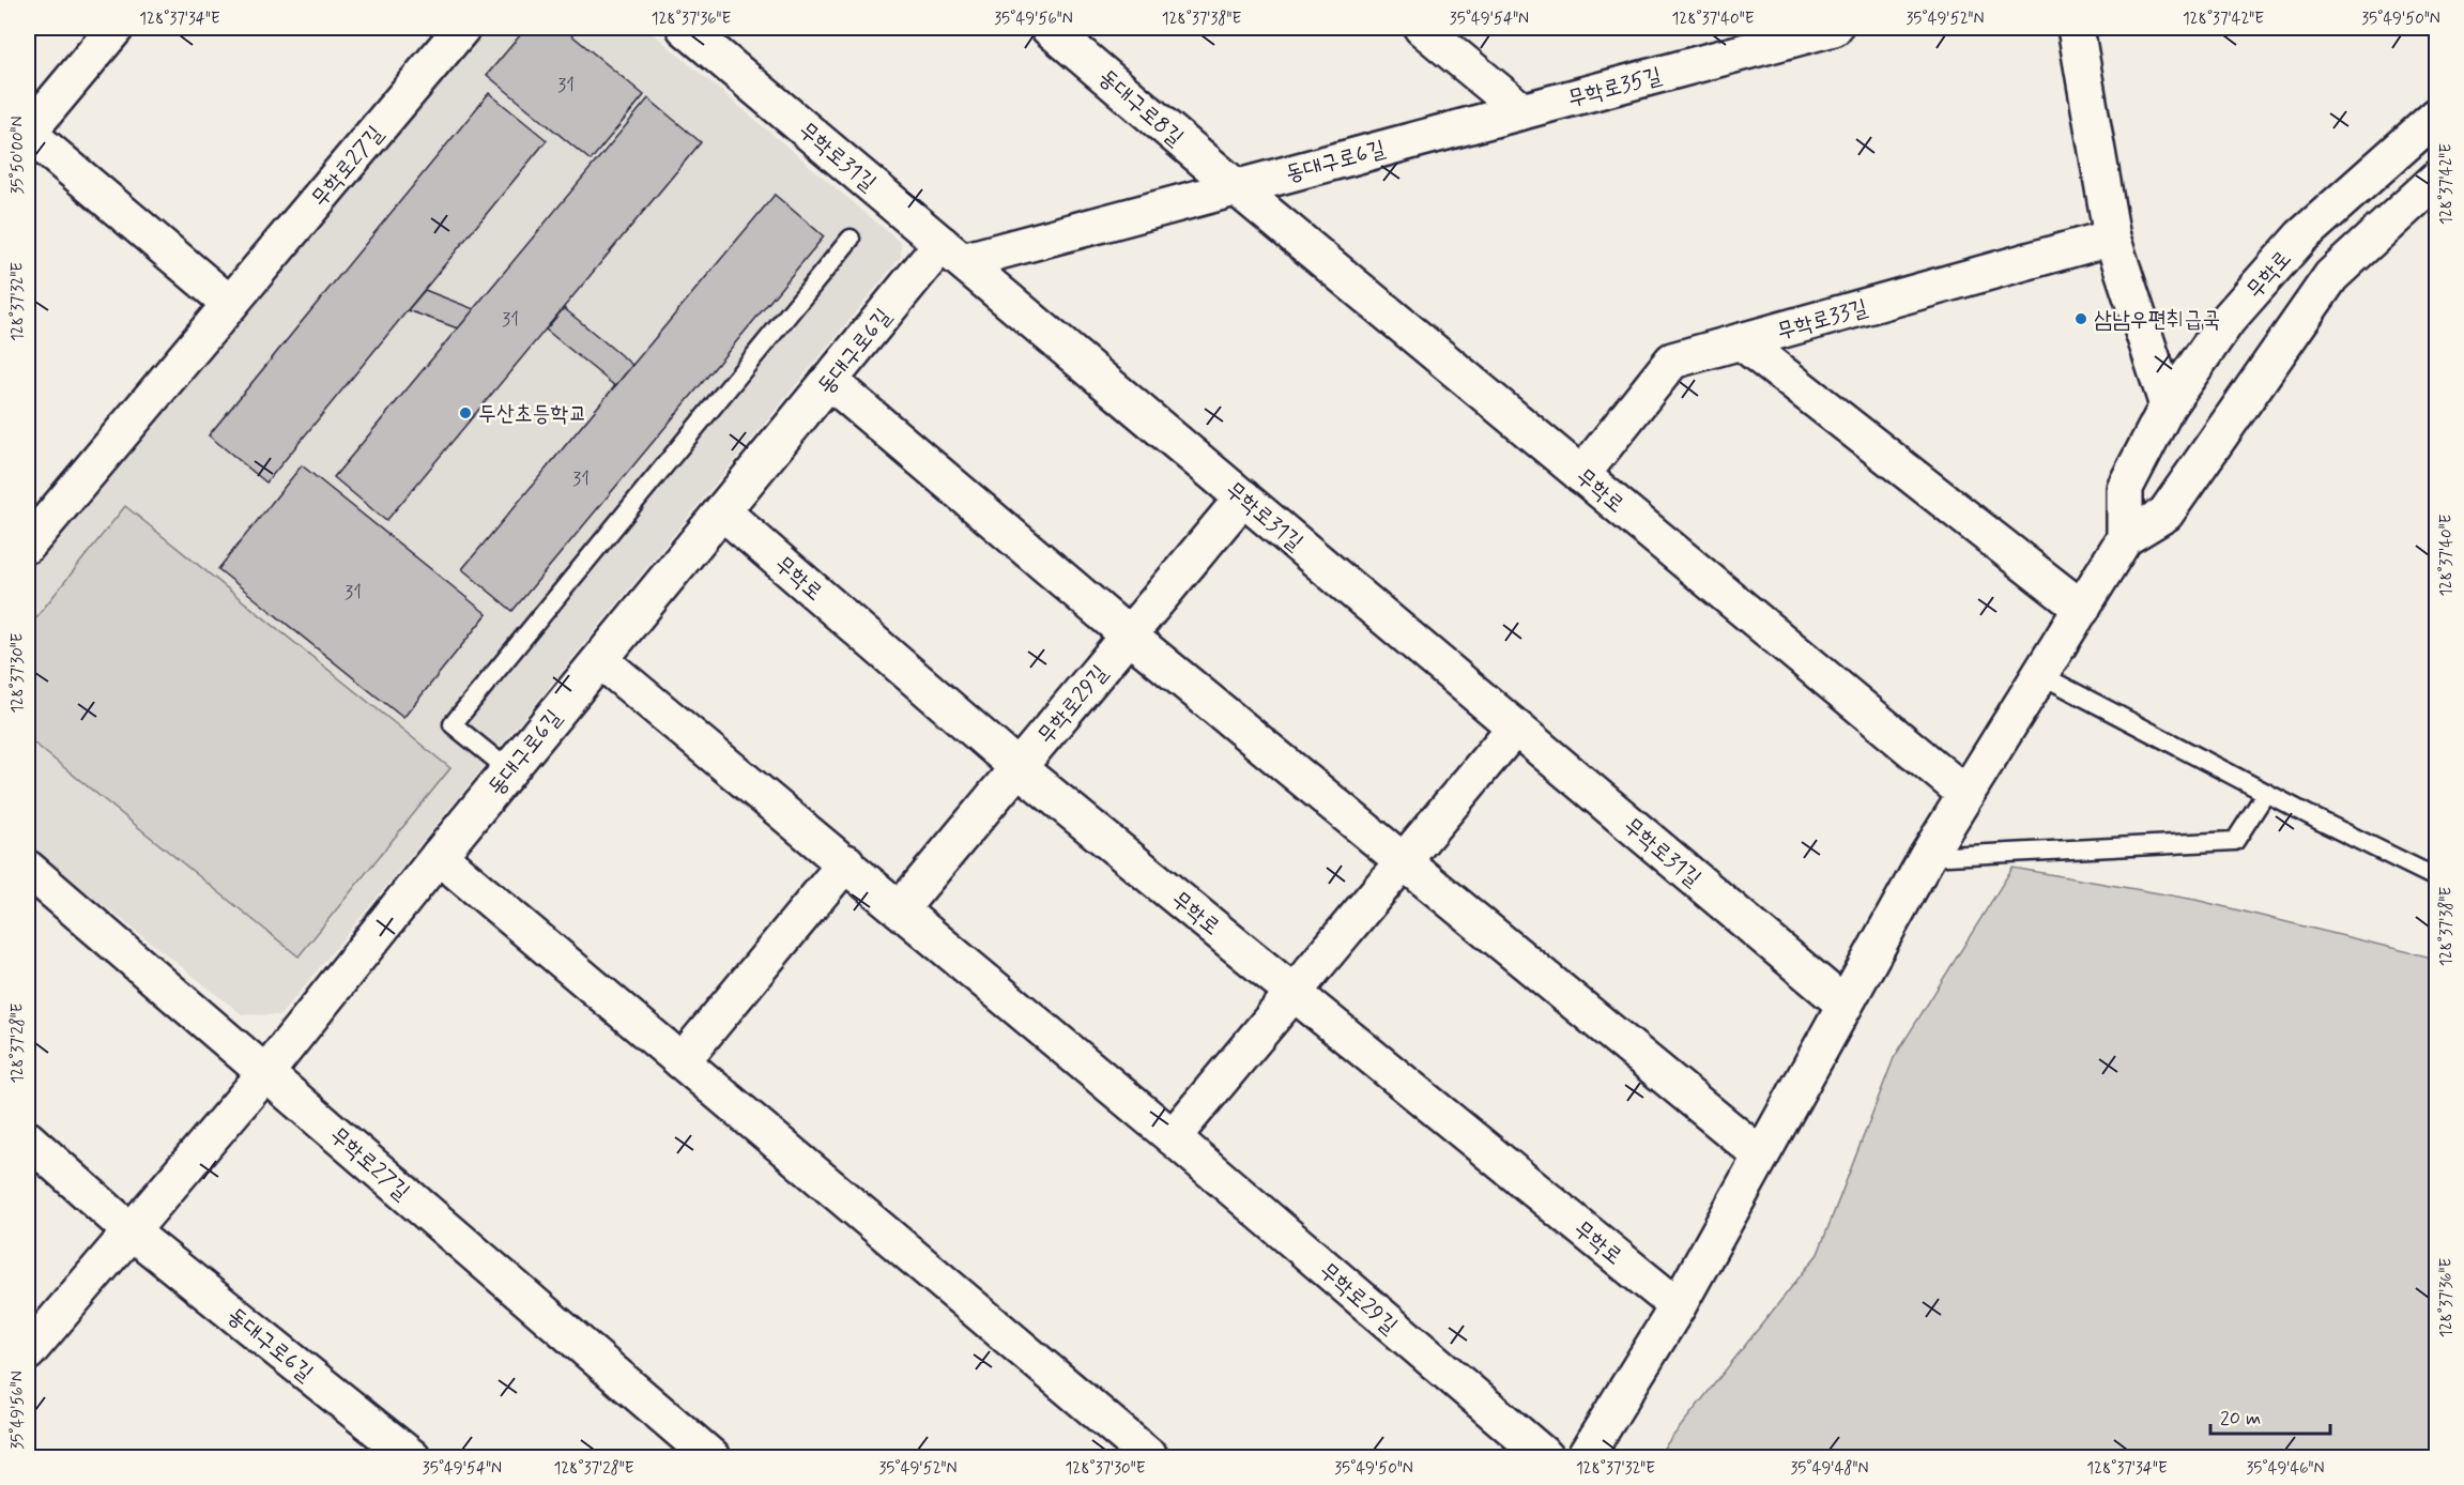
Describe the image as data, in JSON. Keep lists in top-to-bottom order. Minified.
{"streets":{"street":["무학로35길","동대구로8길","무학로31길","동대구로6길","무학로27길","무학로","무학로33길","무학로29길"]},"crossings":[["무학로35길","동대구로6길"],["동대구로8길","동대구로6길"],["동대구로8길","무학로"],["무학로31길","동대구로6길"],["무학로31길","무학로29길"],["동대구로6길","무학로27길"],["동대구로6길","무학로"],["동대구로6길","무학로29길"],["무학로","무학로33길"],["무학로","무학로29길"]],"places":["삼남우편취급국","두산초등학교"],"house_numbers":["31","31","31","31"],"scale_bar":"20 m","coordinates":["128°37'34\"E","128°37'36\"E","35°49'56\"N","128°37'38\"E","35°49'54\"N","128°37'40\"E","35°49'52\"N","128°37'42\"E","35°49'50\"N","35°50'00\"N","128°37'32\"E","128°37'30\"E","128°37'28\"E","35°49'48\"N","35°49'46\"N"]}
